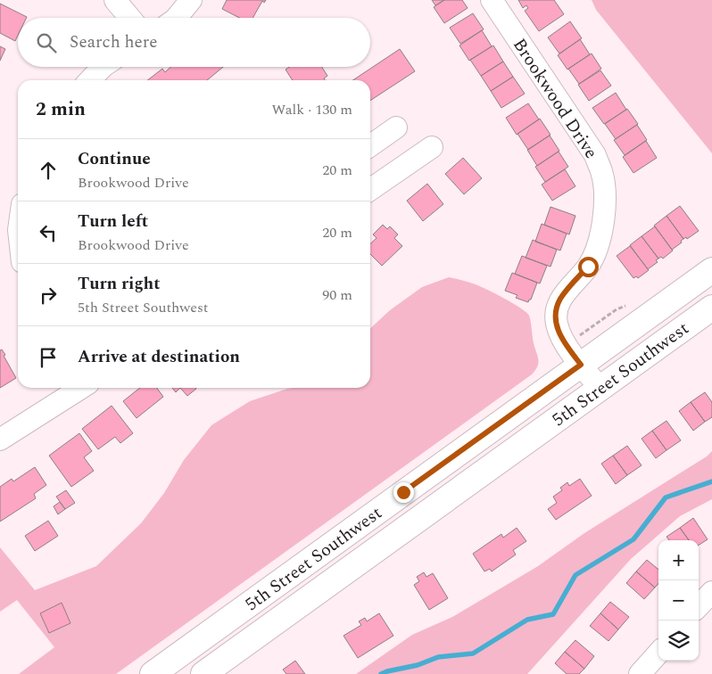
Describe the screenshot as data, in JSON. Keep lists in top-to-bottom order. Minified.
{"streets":{"main road":["5th Street Southwest"],"street":["Brookwood Drive"]},"crossings":[["Brookwood Drive","5th Street Southwest"]],"page":{"search":"Search here","heading":["2 min","Walk · 130 m"],"list":[["Continue","Brookwood Drive","20 m"],["Turn left","Brookwood Drive","20 m"],["Turn right","5th Street Southwest","90 m"],"Arrive at destination"],"map_buttons":["+","−"]}}
